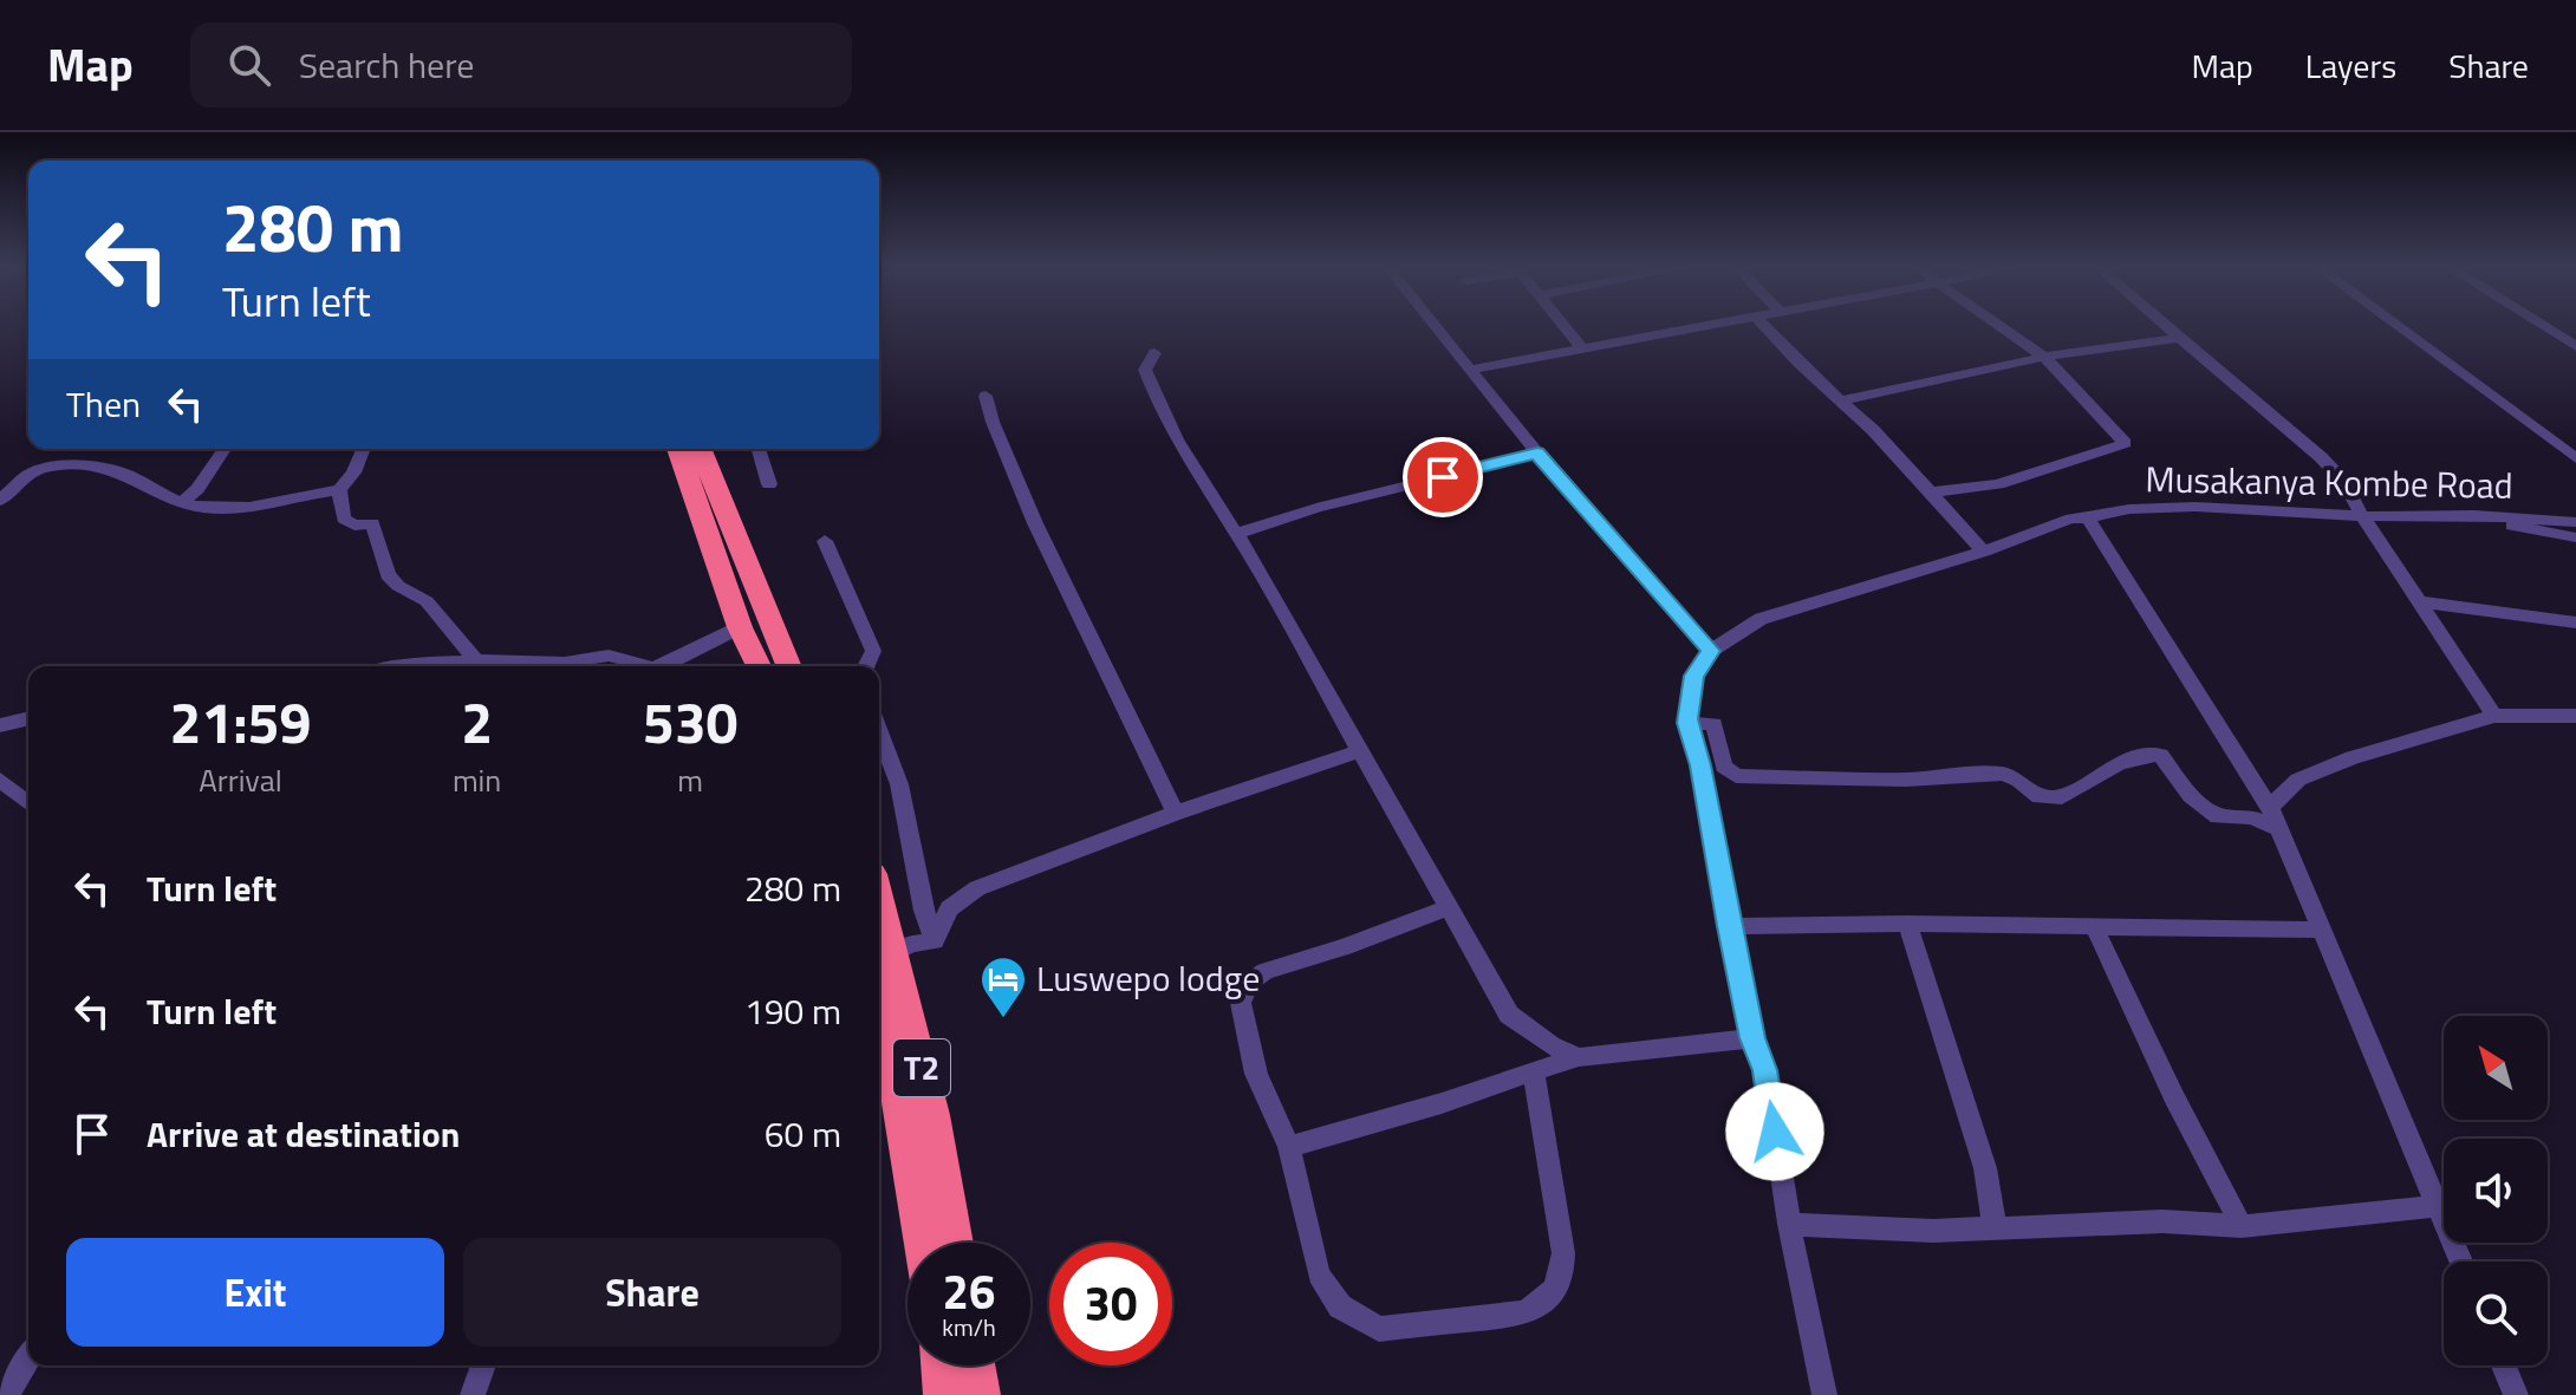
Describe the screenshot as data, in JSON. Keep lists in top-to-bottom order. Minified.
{"streets":{"highway":["T2"],"street":["Musakanya Kombe Road"]},"places":{"hotel":["Luswepo lodge"]},"north":"top left","page":{"header":"Map","search":"Search here","nav":["Map","Layers","Share"],"turn":["280 m","Turn left"],"then":"Then","eta":["21:59","Arrival","2","min","530","m"],"list":[{"name":"Turn left","value":"280 m"},{"name":"Turn left","value":"190 m"},{"name":"Arrive at destination","value":"60 m"}],"buttons":["Exit","Share"],"speed":"26 km/h","limit":"30"}}
